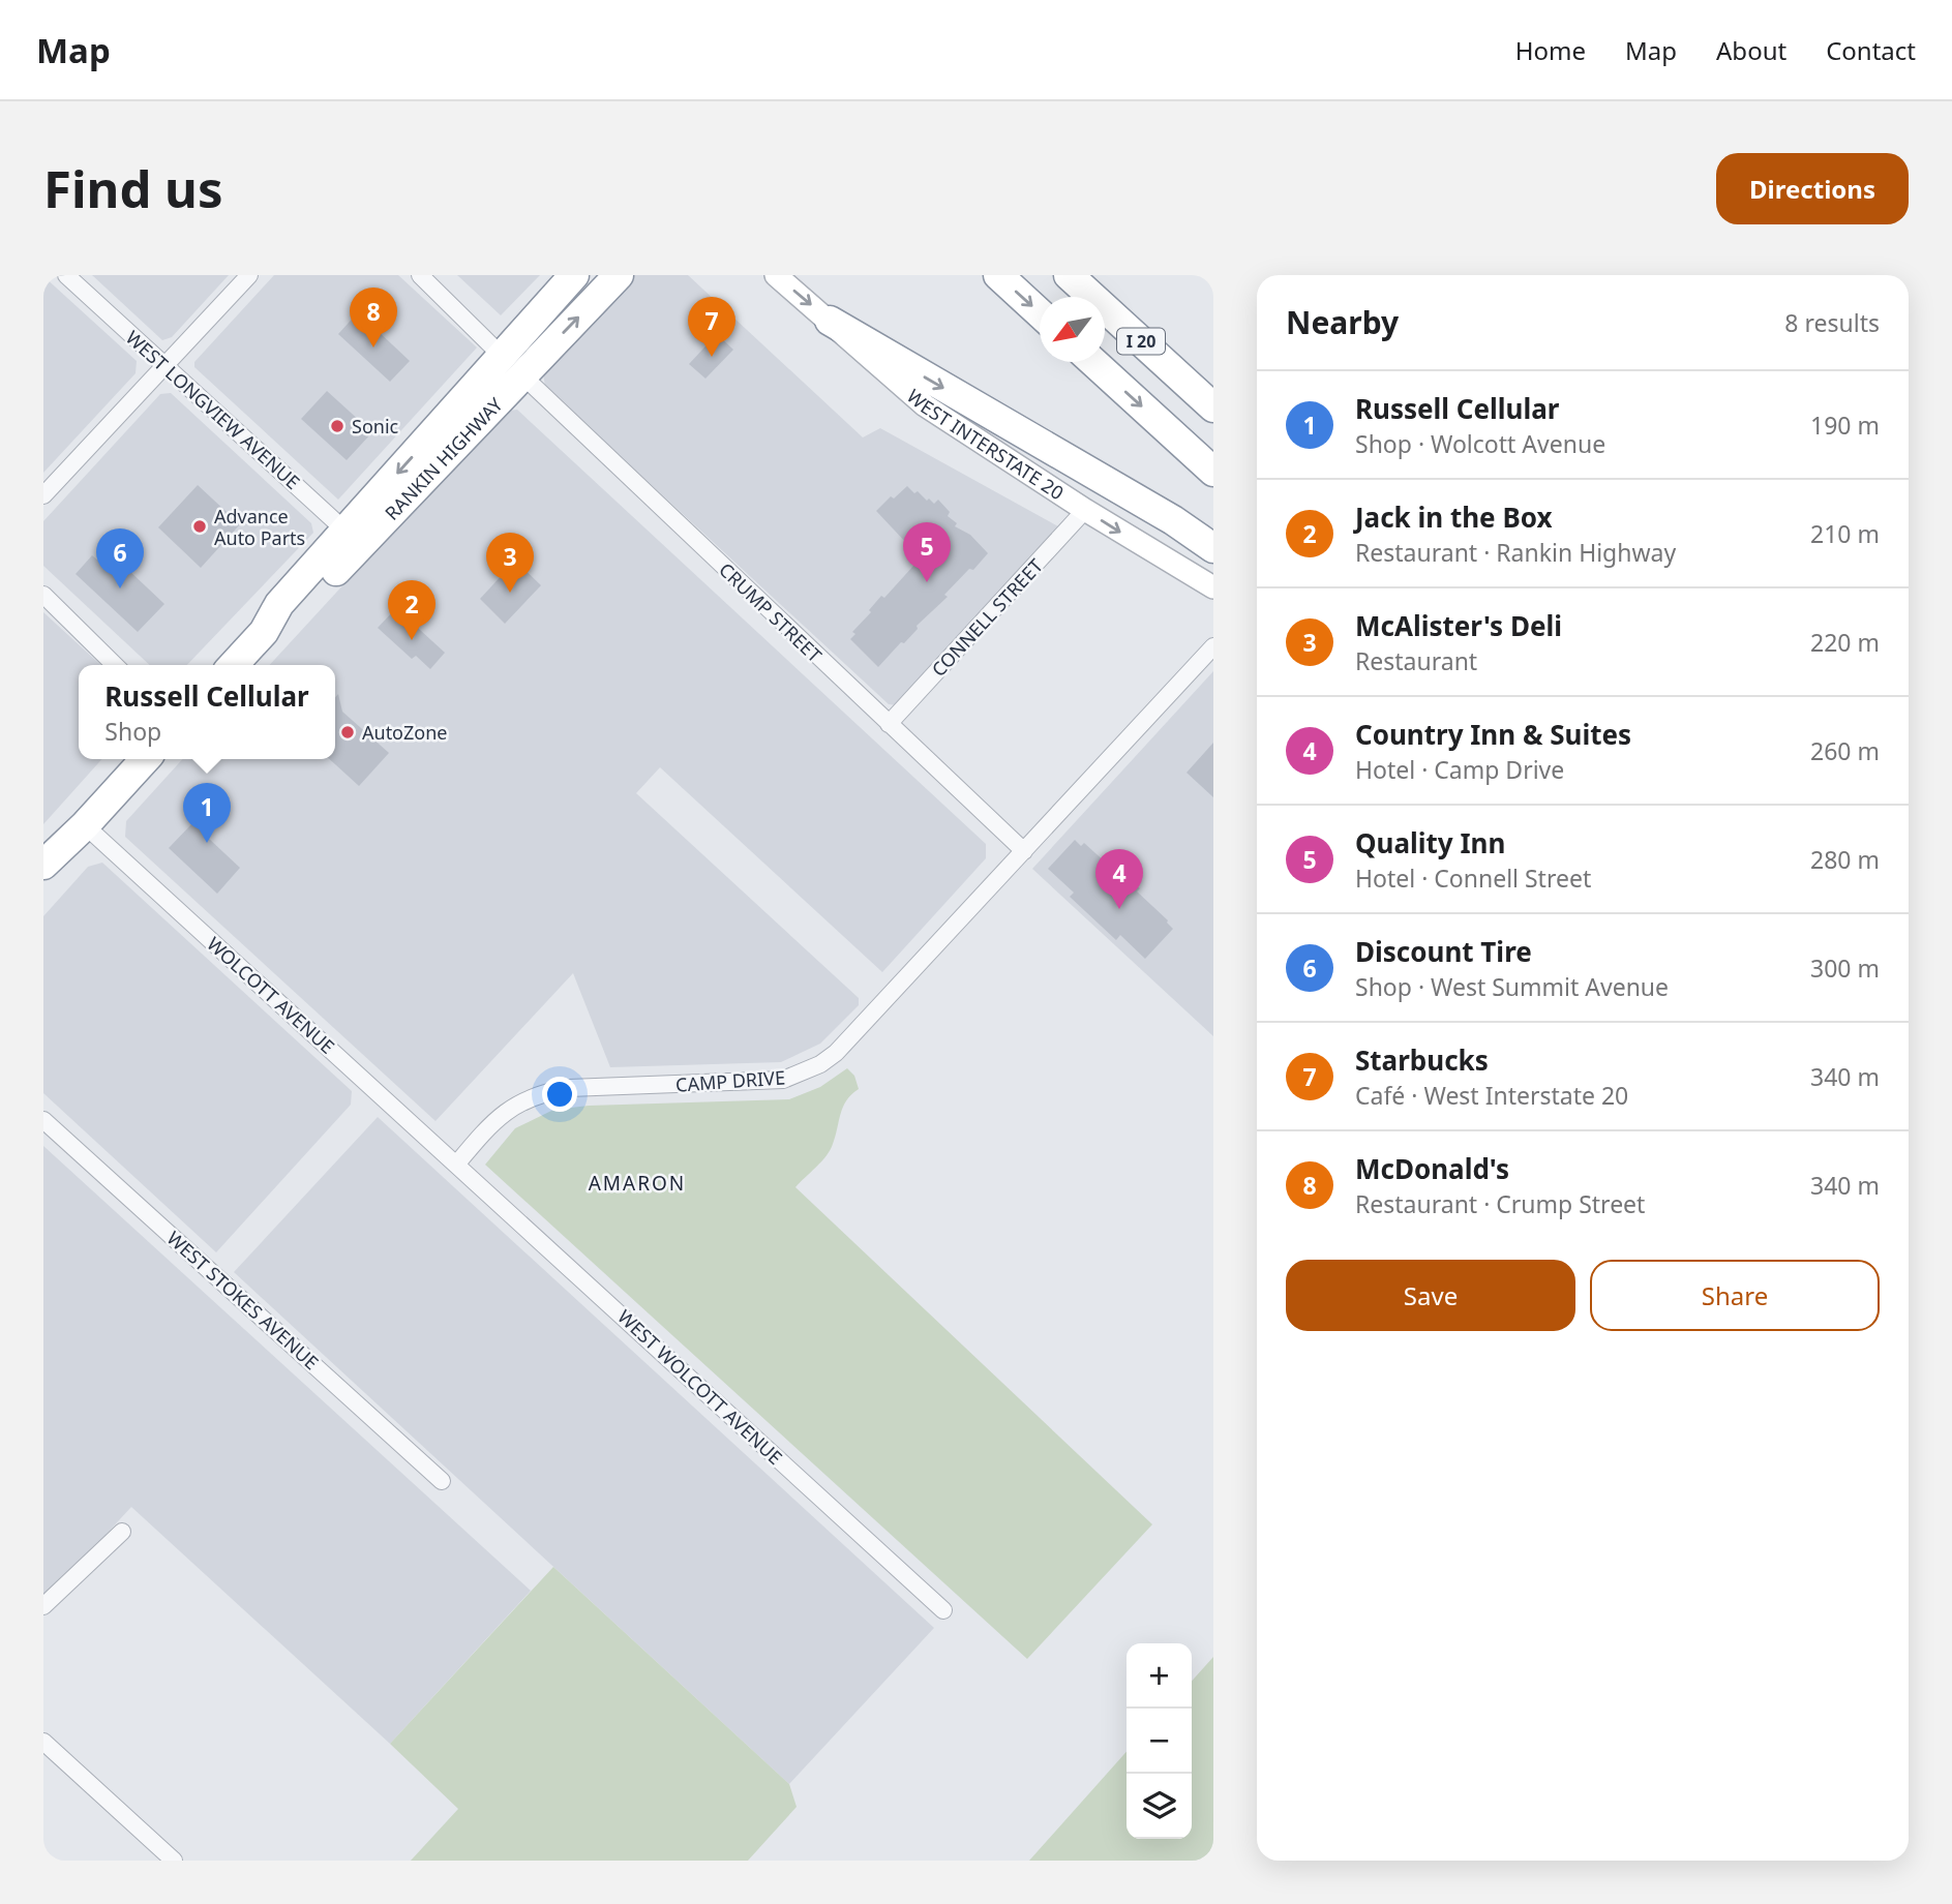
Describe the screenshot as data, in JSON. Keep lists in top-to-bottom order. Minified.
{"streets":{"highway":["I 20","RANKIN HIGHWAY"],"main road":["WEST INTERSTATE 20"],"street":["WEST LONGVIEW AVENUE","CRUMP STREET","CONNELL STREET","WOLCOTT AVENUE","CAMP DRIVE","WEST STOKES AVENUE","WEST WOLCOTT AVENUE"]},"crossings":[["WEST LONGVIEW AVENUE","RANKIN HIGHWAY"],["WEST INTERSTATE 20","CONNELL STREET"],["RANKIN HIGHWAY","CRUMP STREET"],["CRUMP STREET","CONNELL STREET"],["CRUMP STREET","CAMP DRIVE"],["WOLCOTT AVENUE","CAMP DRIVE"],["WOLCOTT AVENUE","WEST WOLCOTT AVENUE"],["CAMP DRIVE","WEST WOLCOTT AVENUE"]],"one_way":["WEST INTERSTATE 20"],"districts":["AMARON"],"places":["Sonic","Advance Auto Parts","AutoZone"],"north":"bottom left","page":{"header":"Map","nav":["Home","Map","About","Contact"],"buttons":["Directions",["Save","Share"]],"title":"Find us","heading":["Nearby","8 results"],"pins":["8","7","5","6","3","2","1","4"],"list":[{"mark":"1","name":"Russell Cellular","note":"Shop · Wolcott Avenue","value":"190 m"},{"mark":"2","name":"Jack in the Box","note":"Restaurant · Rankin Highway","value":"210 m"},{"mark":"3","name":"McAlister's Deli","note":"Restaurant","value":"220 m"},{"mark":"4","name":"Country Inn & Suites","note":"Hotel · Camp Drive","value":"260 m"},{"mark":"5","name":"Quality Inn","note":"Hotel · Connell Street","value":"280 m"},{"mark":"6","name":"Discount Tire","note":"Shop · West Summit Avenue","value":"300 m"},{"mark":"7","name":"Starbucks","note":"Café · West Interstate 20","value":"340 m"},{"mark":"8","name":"McDonald's","note":"Restaurant · Crump Street","value":"340 m"}],"popup":["Russell Cellular","Shop"],"map_buttons":["+","−"]}}
